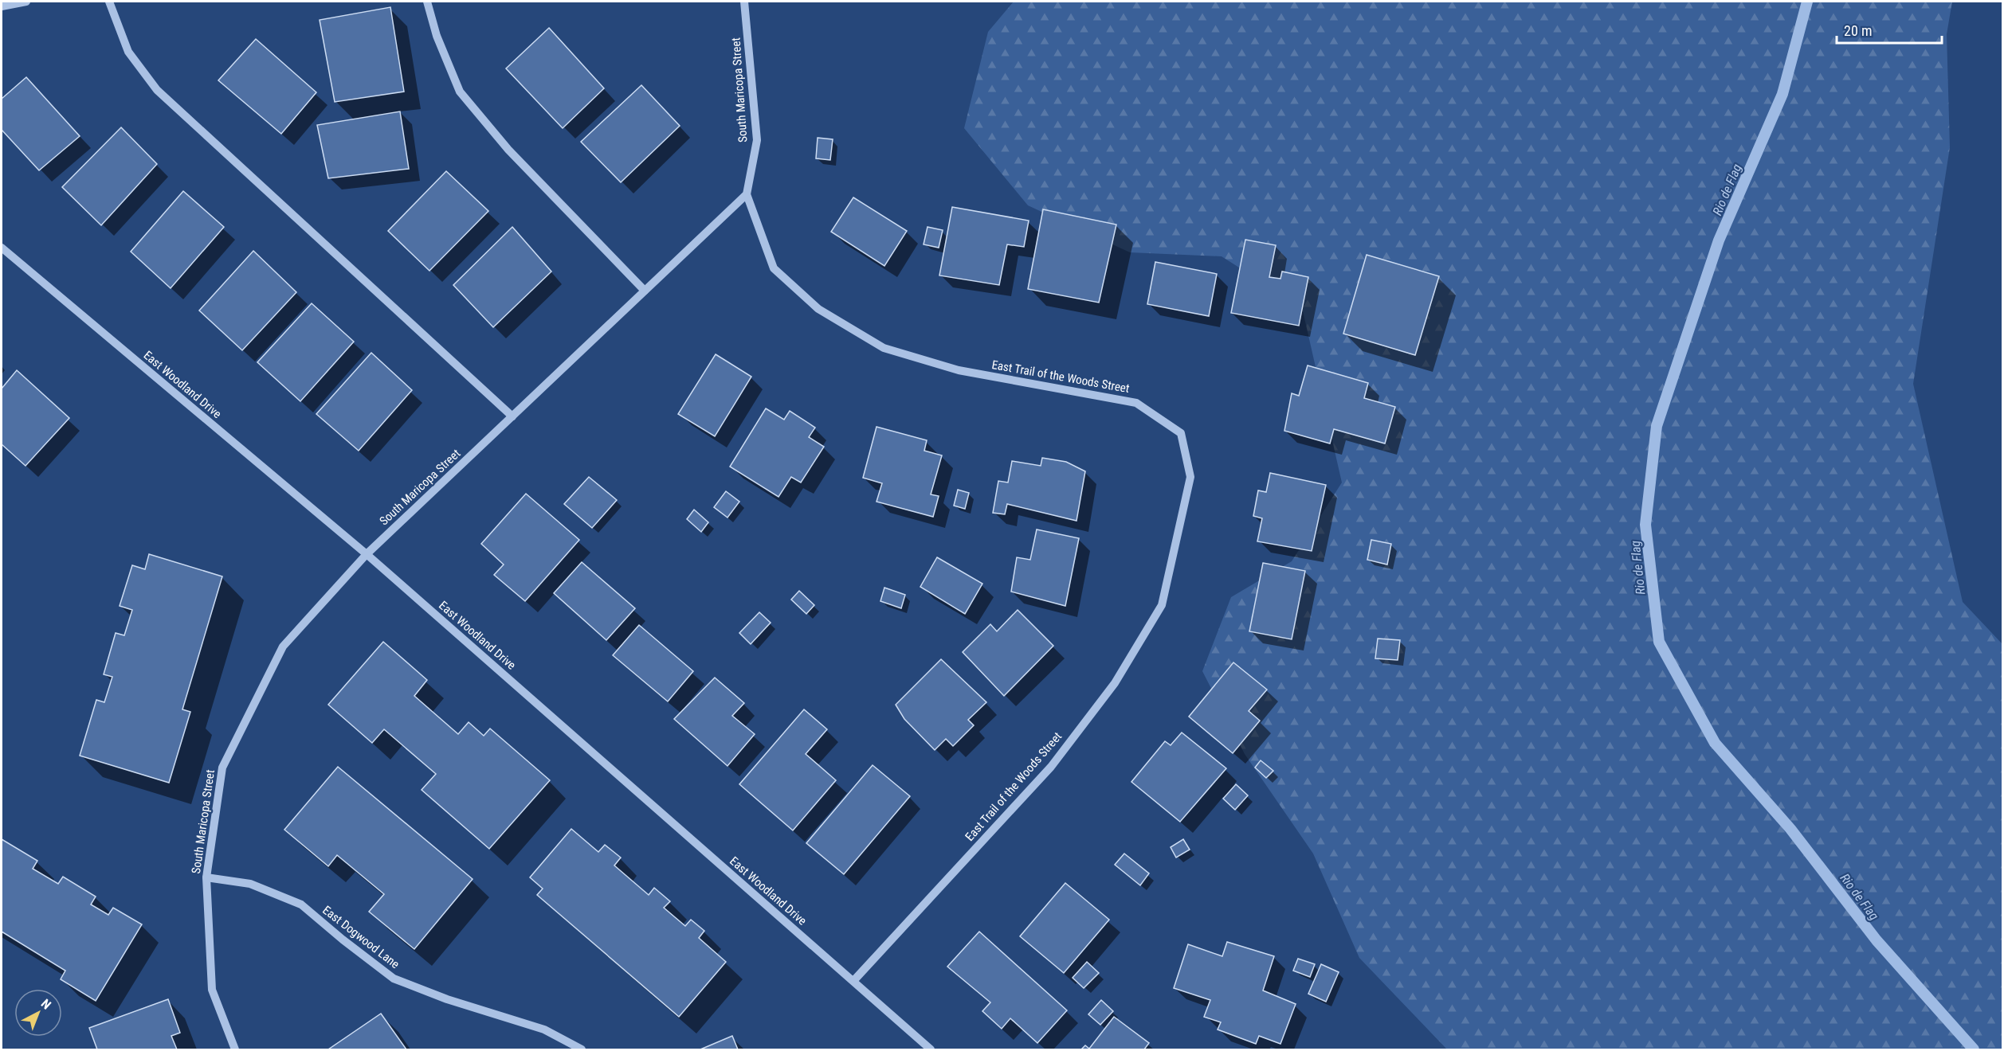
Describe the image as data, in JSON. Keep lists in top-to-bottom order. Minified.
{"streets":{"street":["South Maricopa Street","East Trail of the Woods Street","East Woodland Drive","East Dogwood Lane"]},"crossings":[["South Maricopa Street","East Trail of the Woods Street"],["South Maricopa Street","East Woodland Drive"],["South Maricopa Street","East Dogwood Lane"],["East Trail of the Woods Street","East Woodland Drive"]],"water":["Rio de Flag"],"scale_bar":"20 m","north":"top right"}
